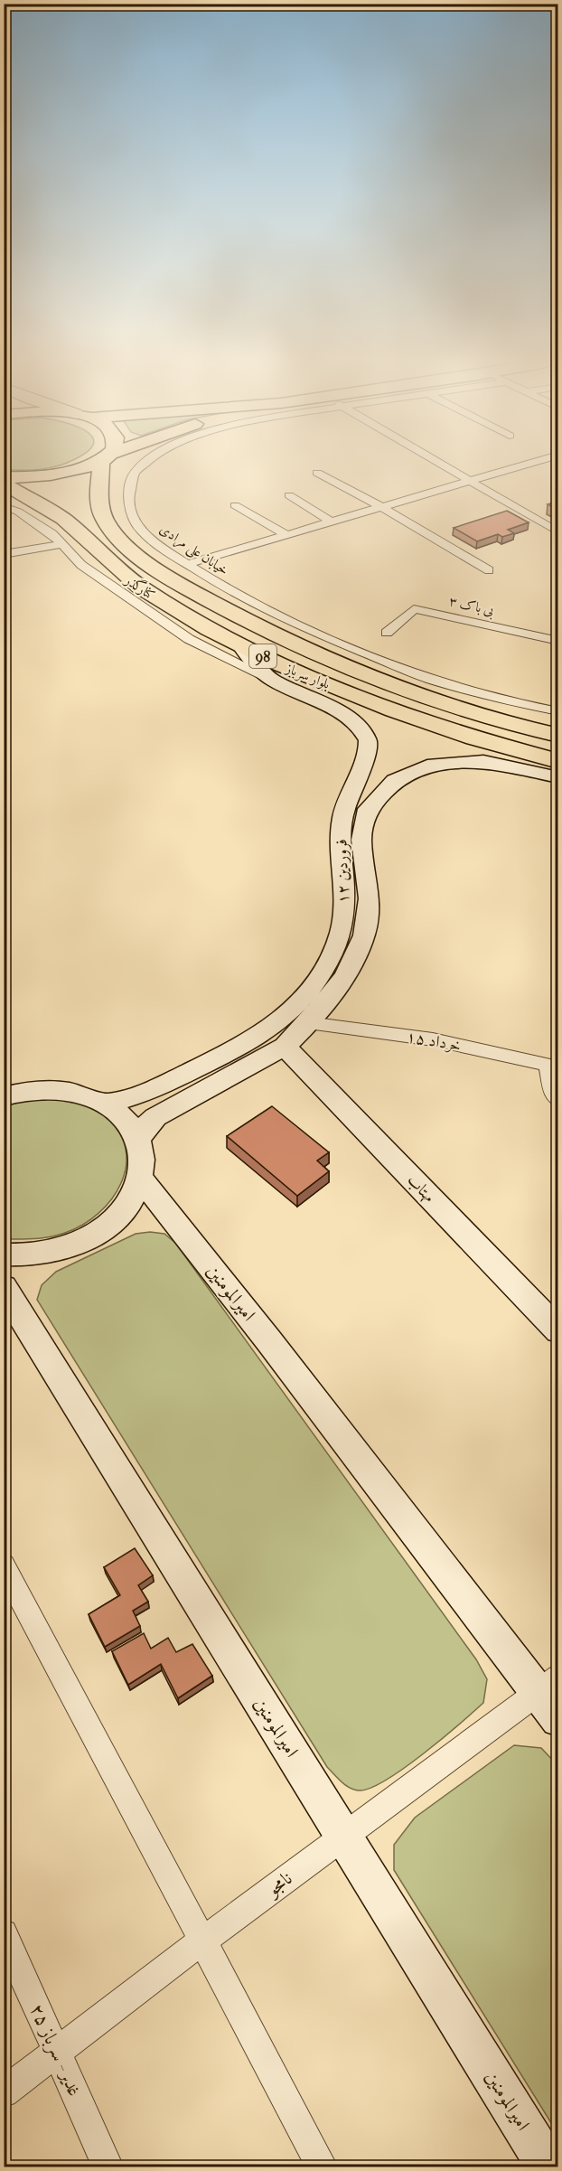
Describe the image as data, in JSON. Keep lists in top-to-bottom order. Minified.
{"streets":{"highway":["98","بلوار سرباز"],"street":["خیابان علی مرادی","کنارگذر","بی باک ۳","۱۲ فروردین","۱۵ خرداد","مهتاب","امیرالمومنین","نامجو","غدیر - سرباز ۲۵"]},"crossings":[["کنارگذر","۱۲ فروردین"],["بلوار سرباز","۱۲ فروردین"],["۱۲ فروردین","۱۵ خرداد"],["۱۲ فروردین","مهتاب"],["امیرالمومنین","نامجو"],["نامجو","غدیر - سرباز ۲۵"]]}
